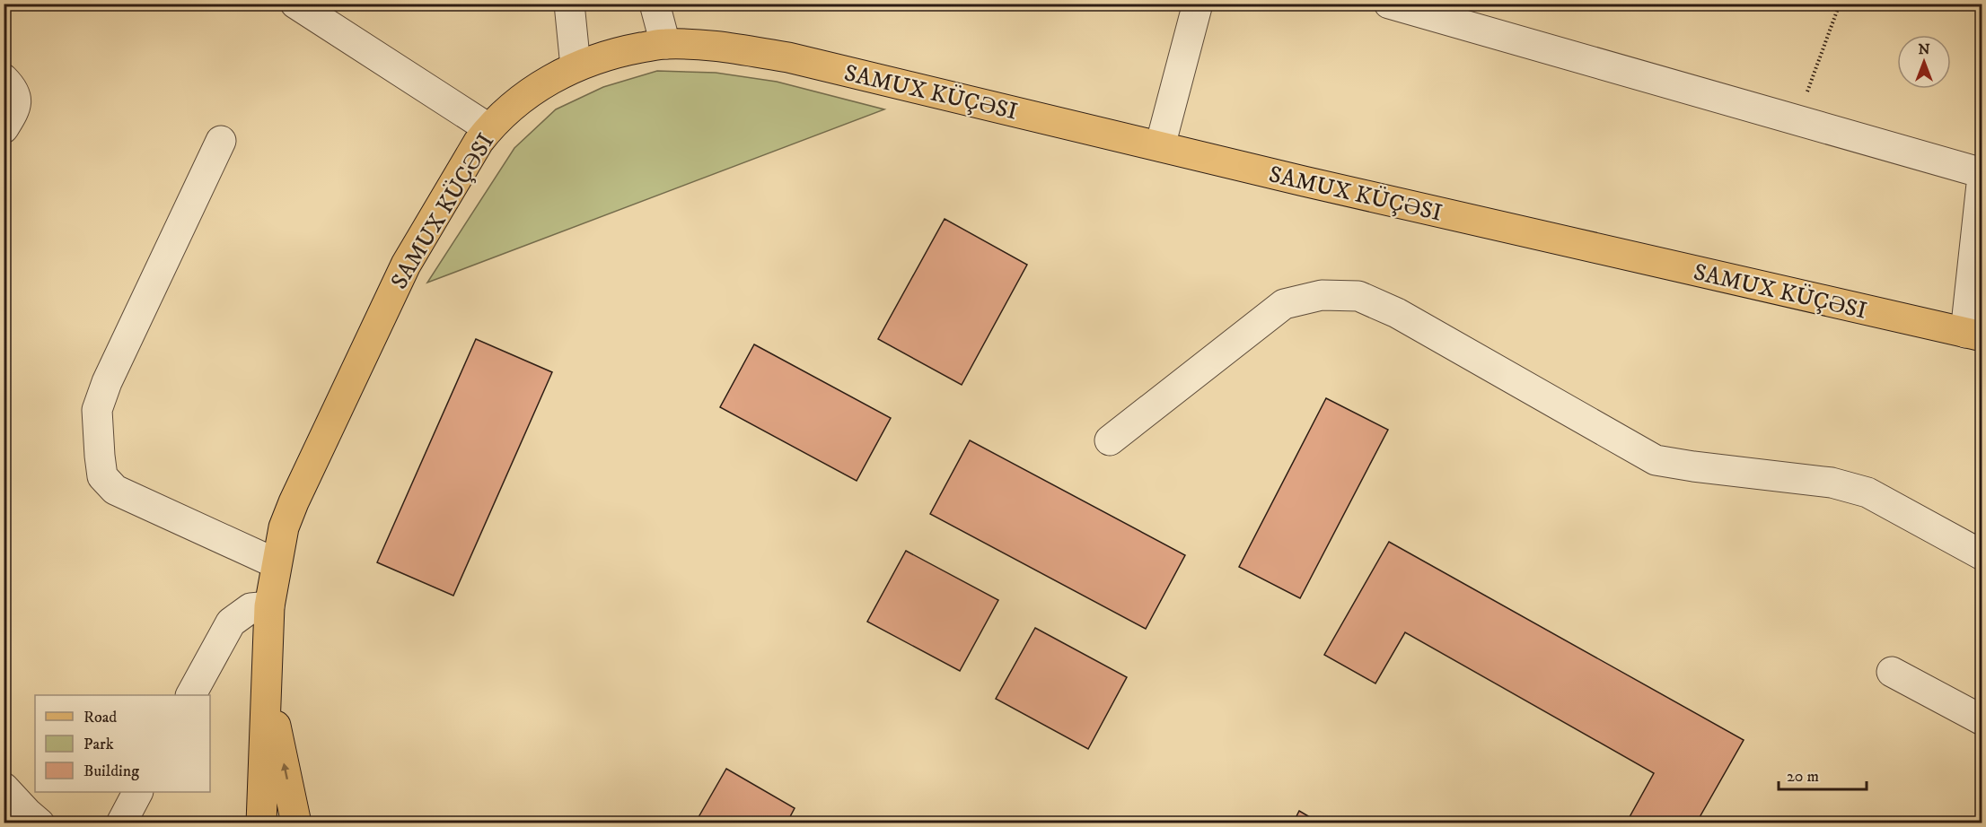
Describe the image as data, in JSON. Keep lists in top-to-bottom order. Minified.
{"streets":{"main road":["SAMUX KÜÇƏSI"]},"legend":["Road","Park","Building"],"scale_bar":"20 m","north":"top"}
